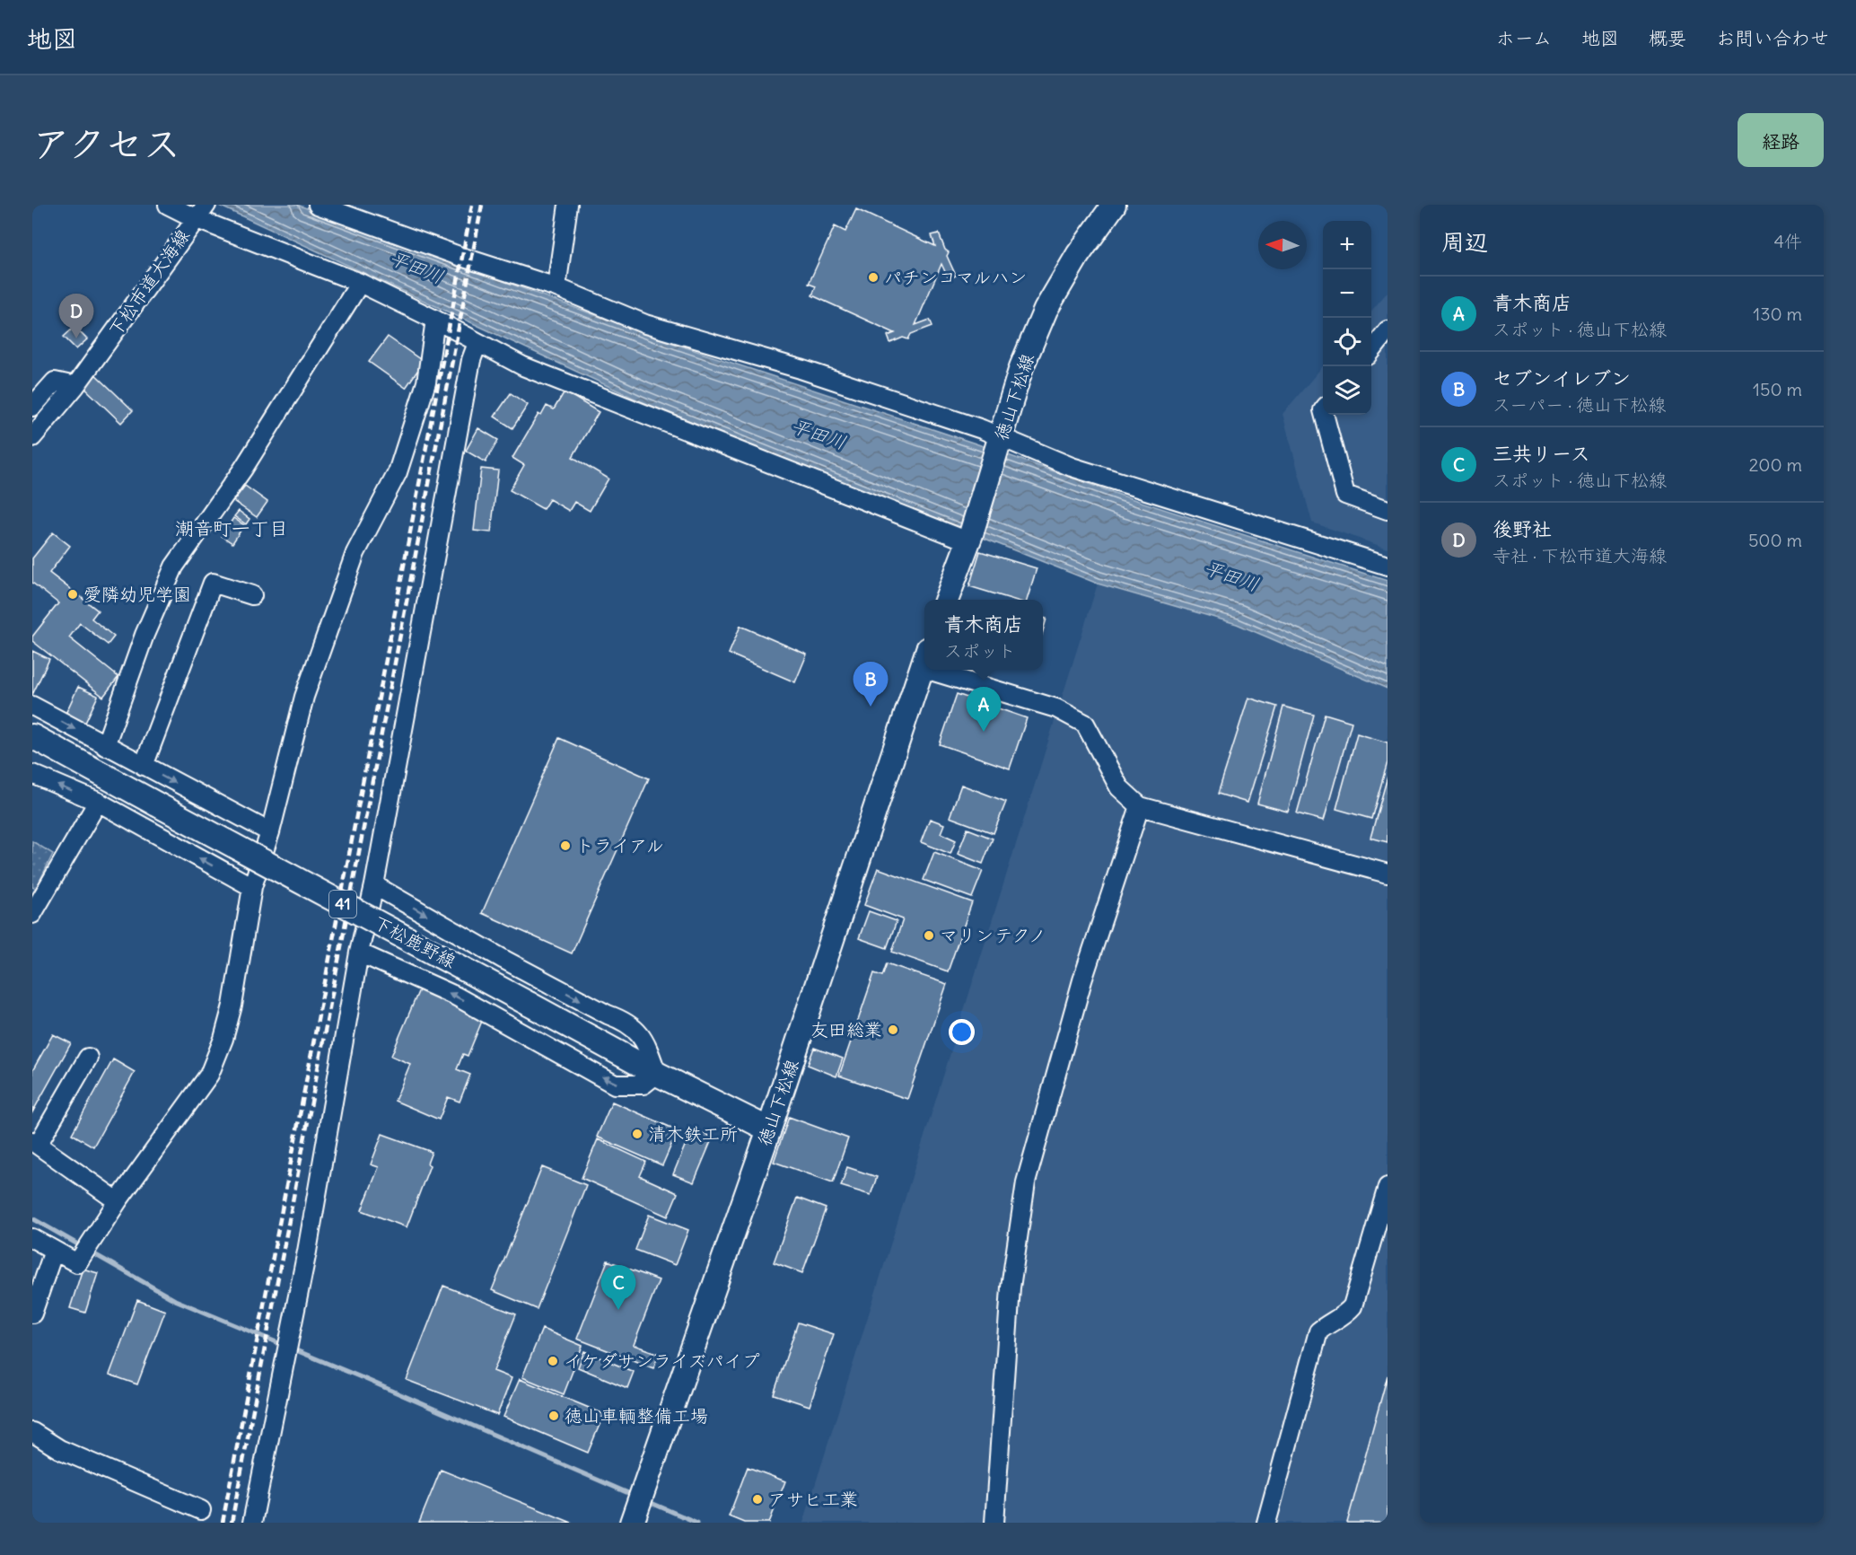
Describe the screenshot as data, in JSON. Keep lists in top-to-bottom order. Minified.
{"streets":{"main road":["徳山下松線","41","下松鹿野線"],"street":["下松市道大海線"]},"crossings":[["徳山下松線","下松鹿野線"]],"districts":["潮音町一丁目"],"water":["平田川"],"places":["パチンコマルハン","愛隣幼児学園","トライアル","マリンテクノ","友田総業","清木鉄工所","イケダサンライズパイプ","徳山車輌整備工場","アサヒ工業"],"north":"left","page":{"header":"地図","nav":["ホーム","地図","概要","お問い合わせ"],"title":"アクセス","buttons":"経路","heading":["周辺","4件"],"map_buttons":["+","−"],"list":[{"mark":"A","name":"青木商店","note":"スポット · 徳山下松線","value":"130 m"},{"mark":"B","name":"セブンイレブン","note":"スーパー · 徳山下松線","value":"150 m"},{"mark":"C","name":"三共リース","note":"スポット · 徳山下松線","value":"200 m"},{"mark":"D","name":"後野社","note":"寺社 · 下松市道大海線","value":"500 m"}],"pins":["D","B","A","C"],"popup":["青木商店","スポット"]}}
